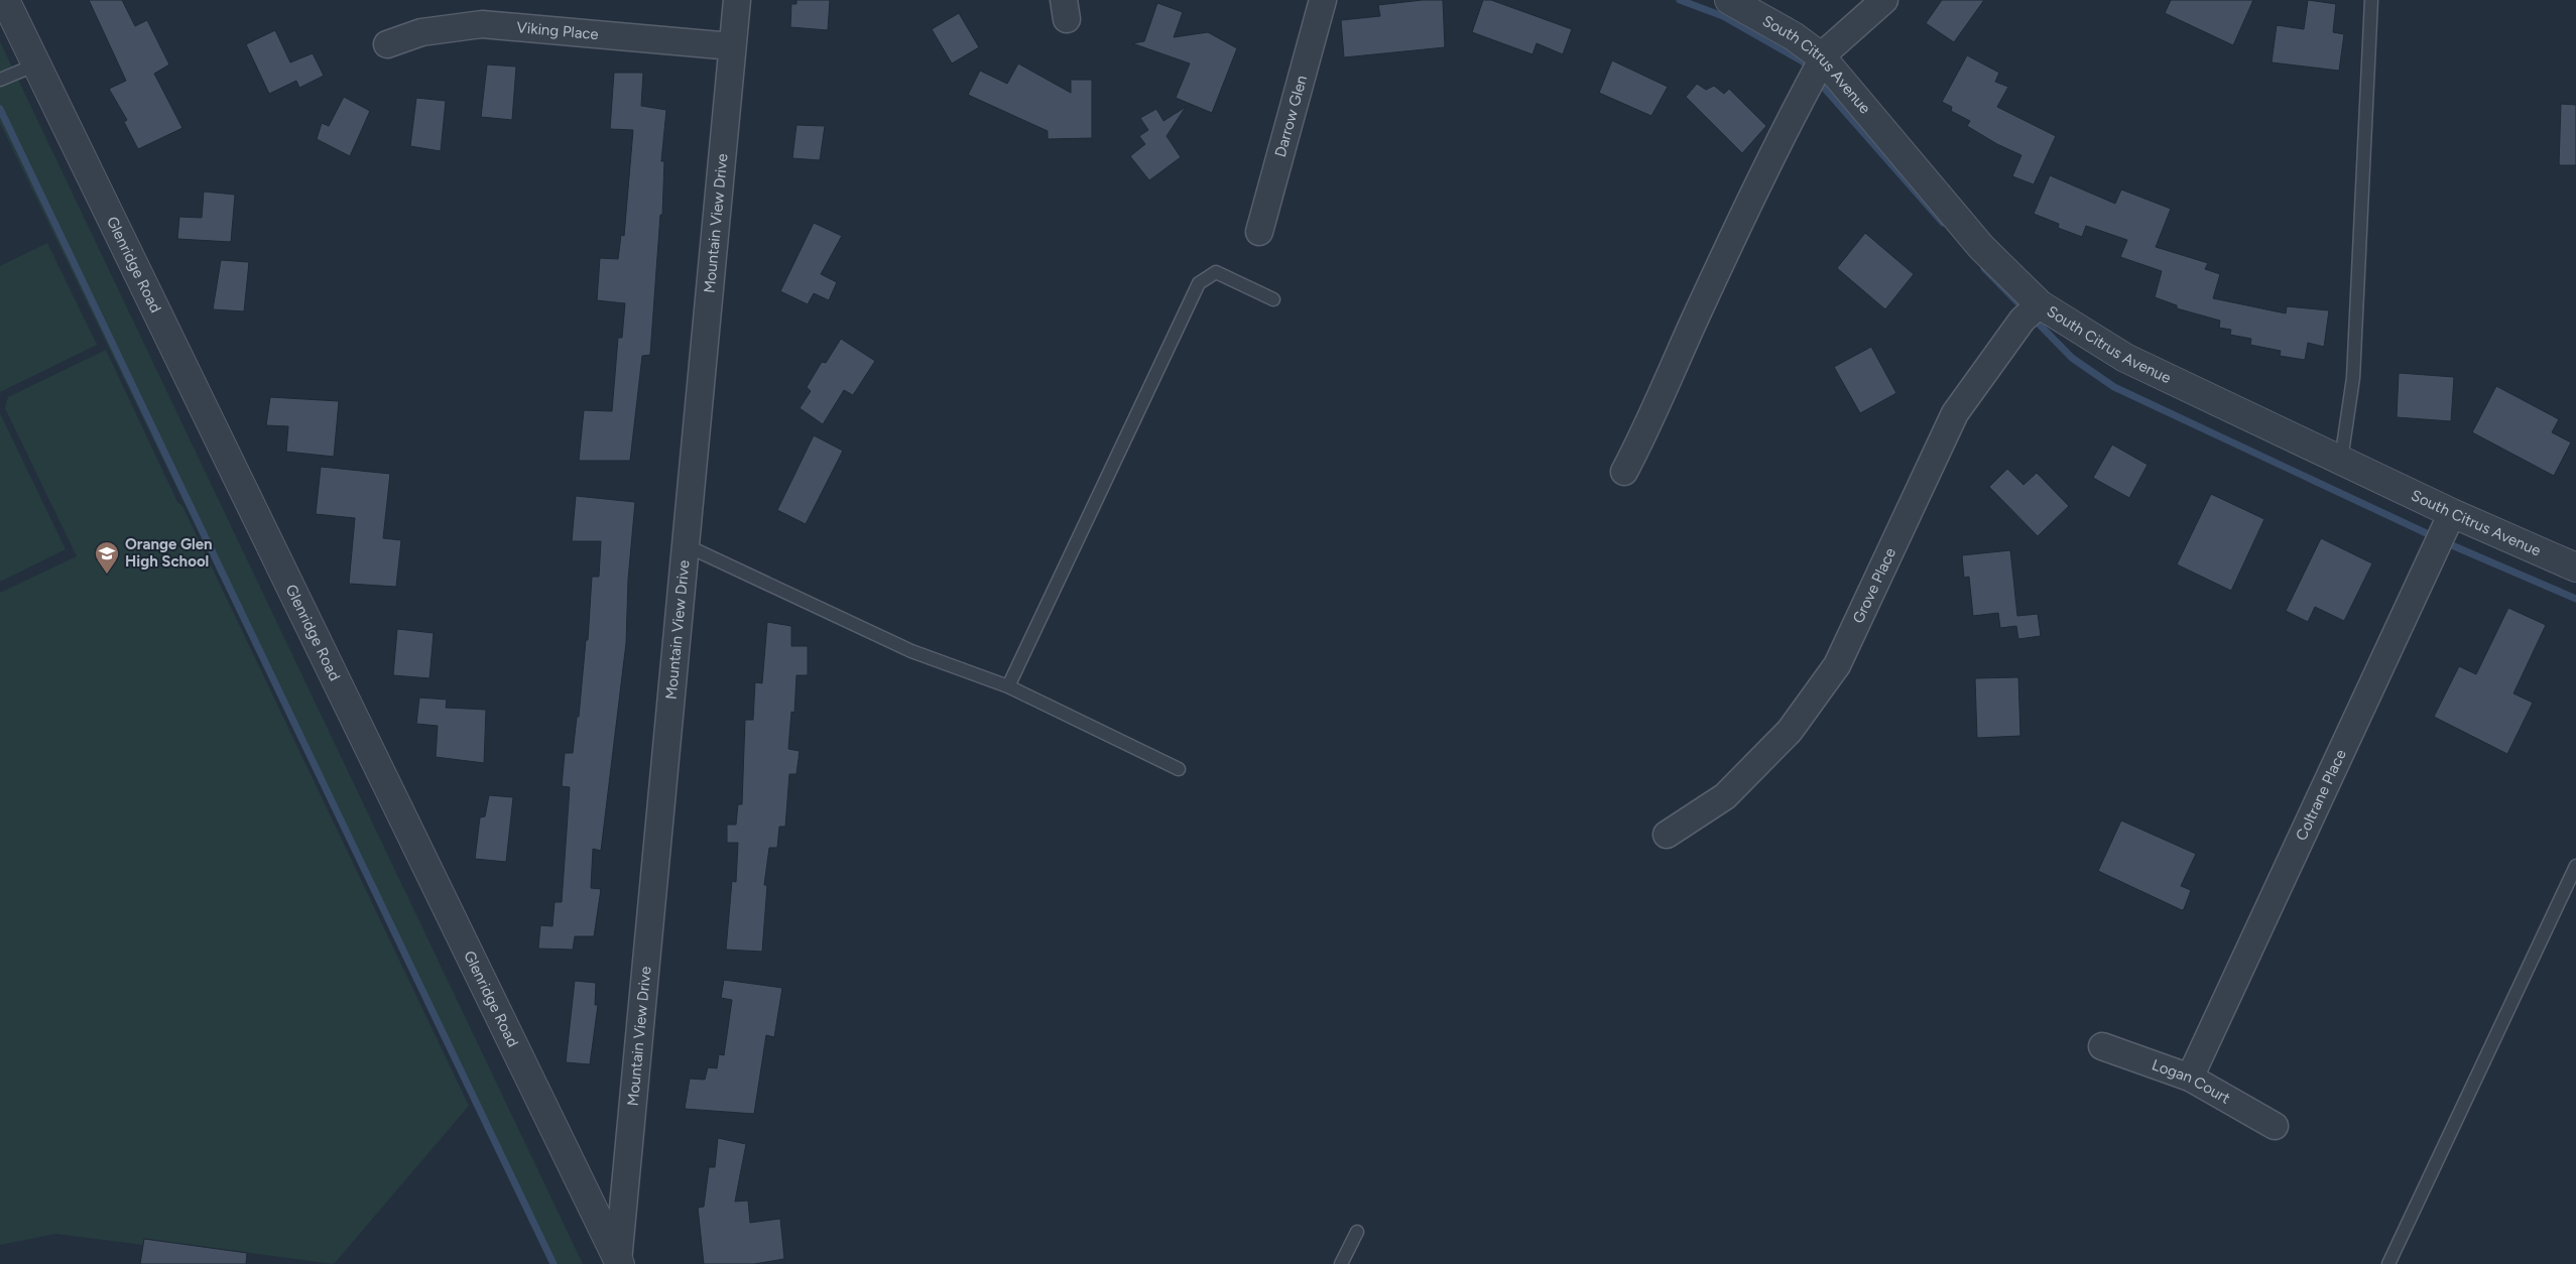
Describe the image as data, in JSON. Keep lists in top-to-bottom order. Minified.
{"streets":{"street":["Viking Place","South Citrus Avenue","Darrow Glen","Mountain View Drive","Glenridge Road","Grove Place","Coltrane Place","Logan Court"]},"crossings":[["Viking Place","Mountain View Drive"],["South Citrus Avenue","Grove Place"],["South Citrus Avenue","Coltrane Place"],["Mountain View Drive","Glenridge Road"],["Coltrane Place","Logan Court"]],"places":{"school or university":["Orange Glen High School"]}}
